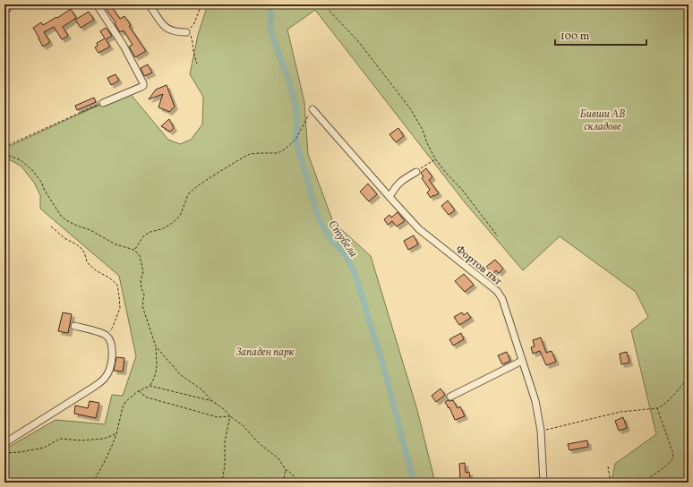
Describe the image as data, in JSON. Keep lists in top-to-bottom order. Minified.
{"streets":{"street":["Фортов път"]},"water":["Стубела"],"parks":["Бивши АВ складове","Западен парк"],"scale_bar":"100 m"}
